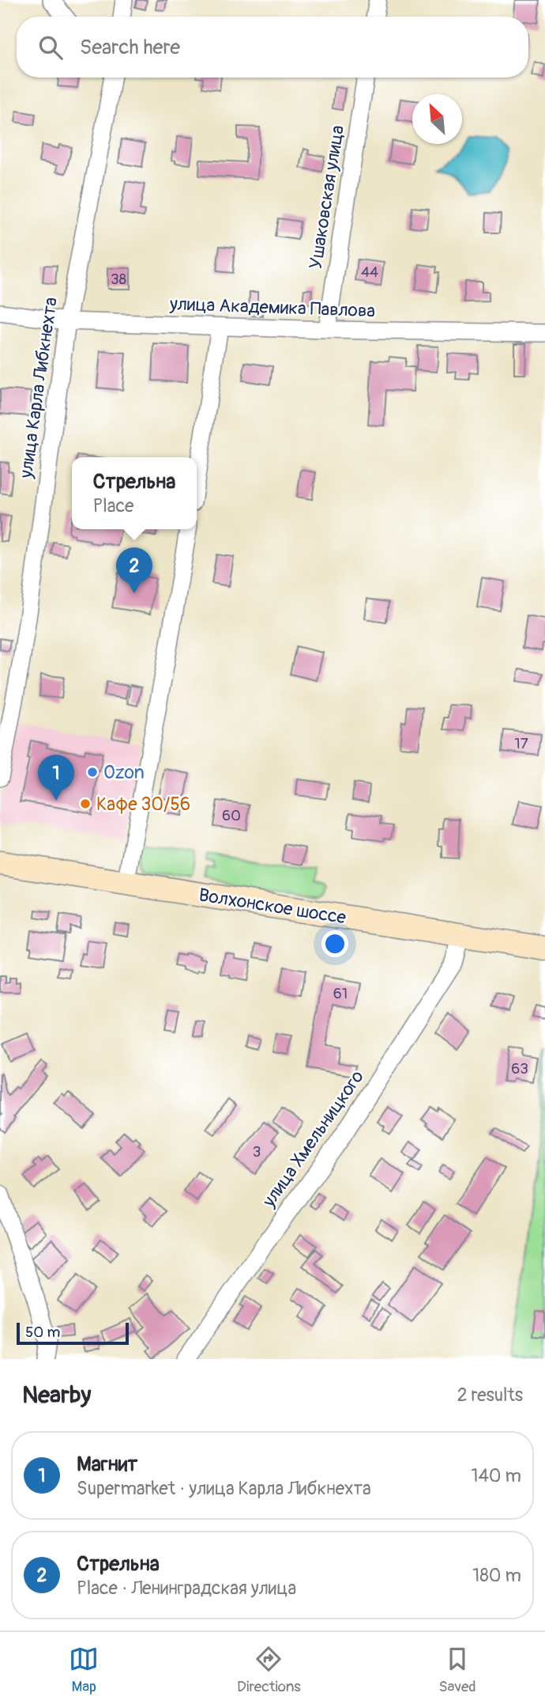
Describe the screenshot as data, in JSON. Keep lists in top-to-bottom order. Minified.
{"streets":{"main road":["Волхонское шоссе"],"street":["Ушаковская улица","улица Академика Павлова","улица Карла Либкнехта","улица Хмельницкого"]},"crossings":[["Ушаковская улица","улица Академика Павлова"],["улица Академика Павлова","улица Карла Либкнехта"],["Волхонское шоссе","улица Хмельницкого"]],"places":["Ozon","Кафе 30/56"],"house_numbers":["44","38","17","60","61","63","3"],"scale_bar":"50 m","north":"top left","page":{"search":"Search here","popup":["Стрельна","Place"],"pins":["2","1"],"scale":"50 m","heading":["Nearby","2 results"],"list":[{"mark":"1","name":"Магнит","note":"Supermarket · улица Карла Либкнехта","value":"140 m"},{"mark":"2","name":"Стрельна","note":"Place · Ленинградская улица","value":"180 m"}],"nav":["Map","Directions","Saved"]}}
